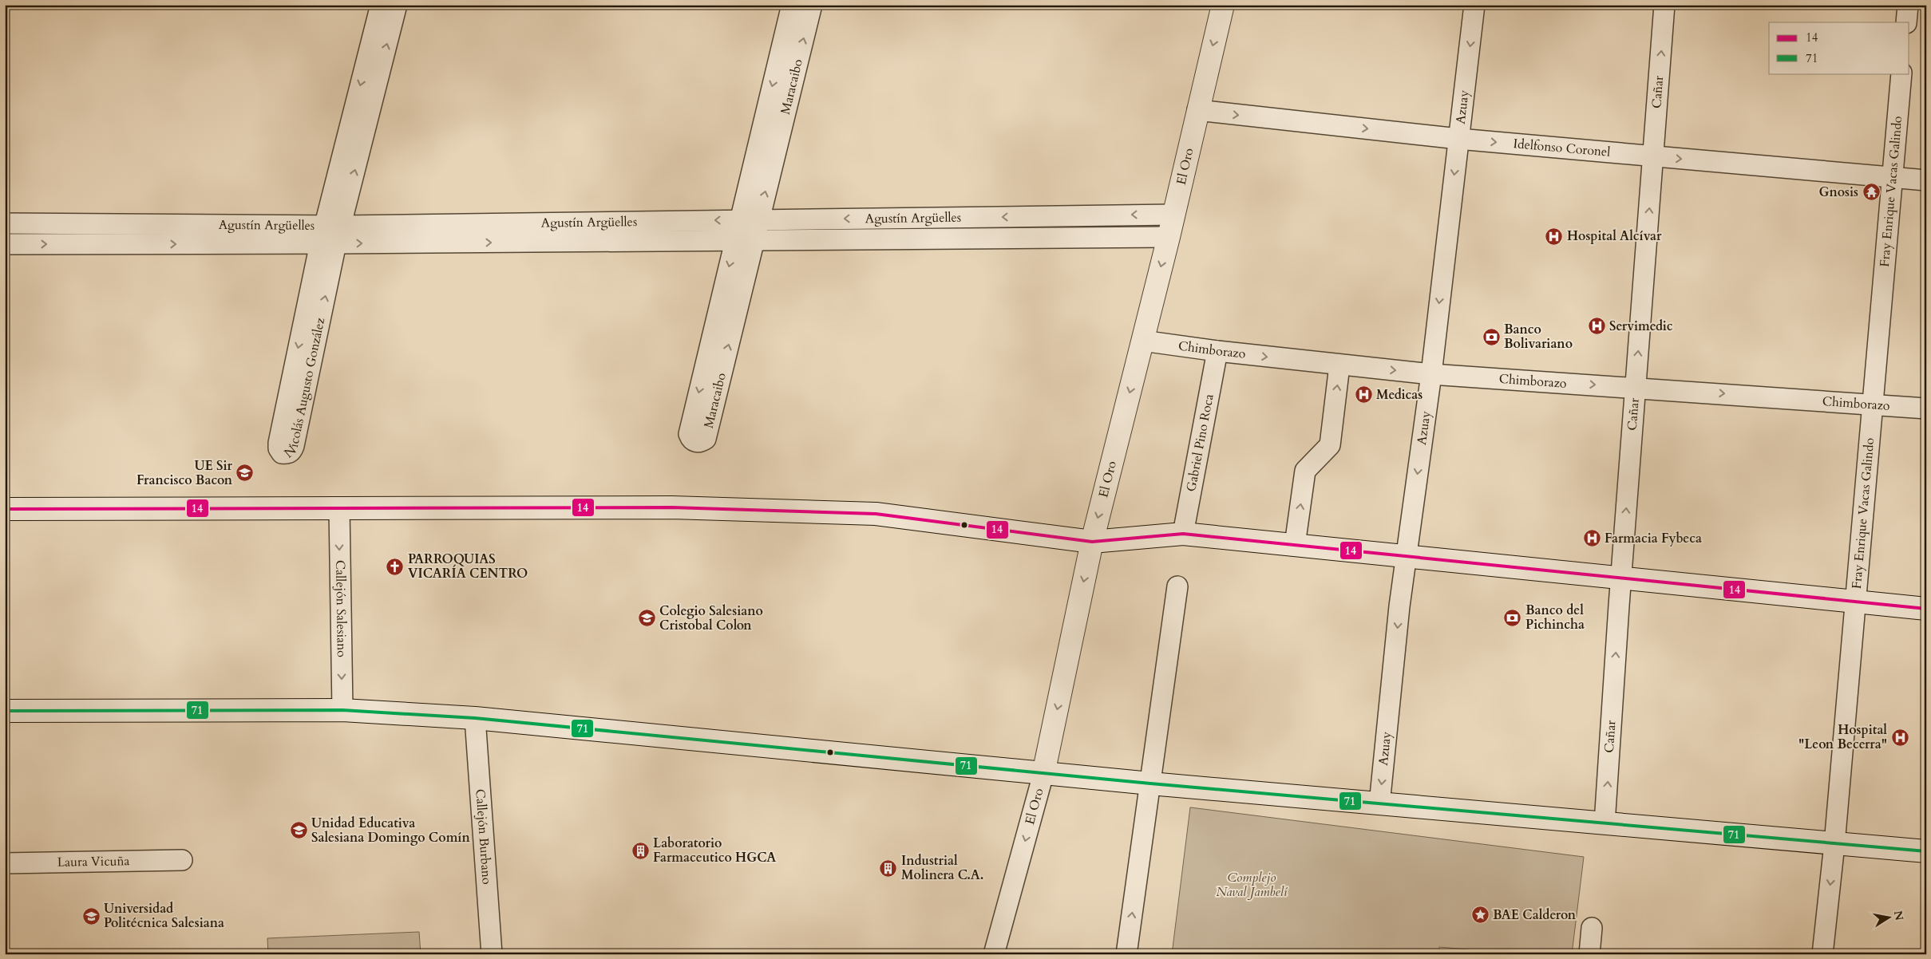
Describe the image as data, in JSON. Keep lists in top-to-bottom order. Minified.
{"streets":{"main road":["El Oro"],"street":["Maracaibo","Cañar","Azuay","Idelfonso Coronel","Fray Enrique Vacas Galindo","Agustín Argüelles","Chimborazo","Nicolás Augusto González","Gabriel Pino Roca","Callejón Salesiano","Callejón Burbano","Laura Vicuña"]},"crossings":[["Maracaibo","Agustín Argüelles"],["Cañar","Idelfonso Coronel"],["Cañar","Chimborazo"],["Azuay","Idelfonso Coronel"],["Azuay","Chimborazo"],["Idelfonso Coronel","El Oro"],["Idelfonso Coronel","Fray Enrique Vacas Galindo"],["El Oro","Agustín Argüelles"],["El Oro","Chimborazo"],["Fray Enrique Vacas Galindo","Chimborazo"],["Agustín Argüelles","Nicolás Augusto González"],["Chimborazo","Gabriel Pino Roca"]],"one_way":["Cañar","Azuay","Idelfonso Coronel","El Oro","Chimborazo","Callejón Salesiano"],"parks":["Complejo Naval Jambelí"],"places":{"temple":["Gnosis"],"hospital":["Hospital Alcívar","Servimedic","Medicas","Farmacia Fybeca","Hospital \"Leon Becerra\""],"bank":["Banco Bolivariano","Banco del Pichincha"],"school or university":["UE Sir Francisco Bacon","Colegio Salesiano Cristobal Colon","Unidad Educativa Salesiana Domingo Comín","Universidad Politécnica Salesiana"],"church":["PARROQUIAS VICARÍA CENTRO"],"building":["Laboratorio Farmaceutico HGCA","Industrial Molinera C.A."],"place":["BAE Calderon"]},"lines":["transit line 14","transit line 71"],"legend":["14","71"],"north":"right"}
